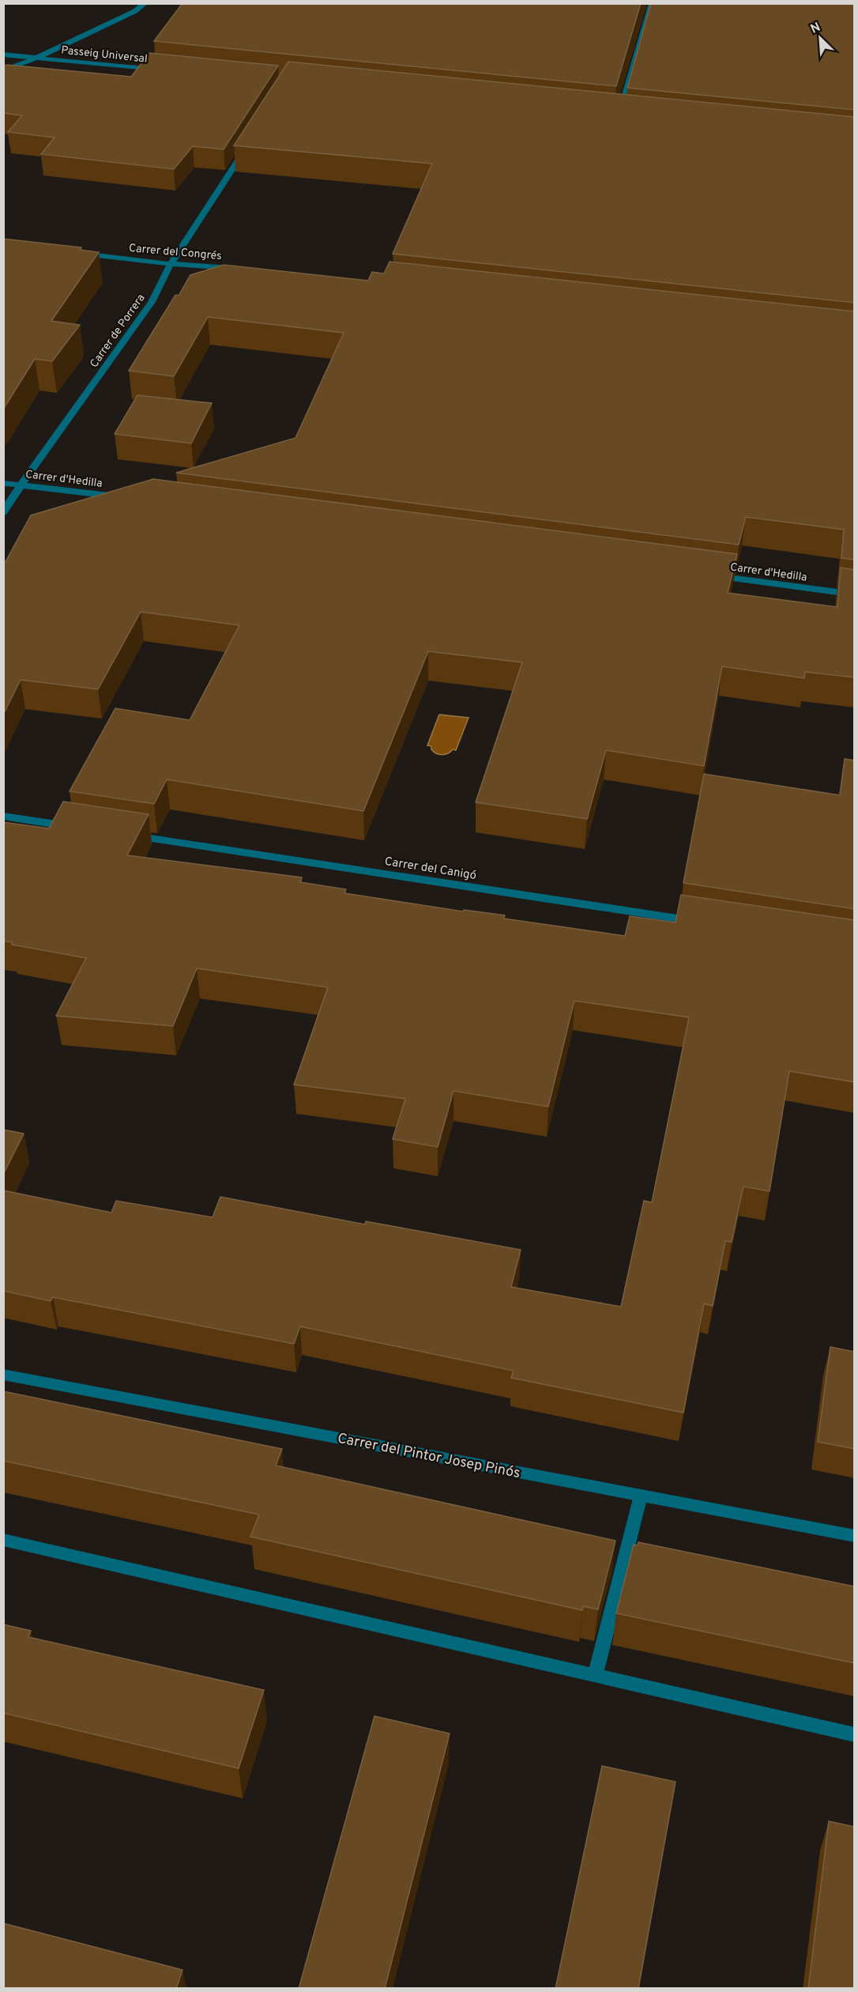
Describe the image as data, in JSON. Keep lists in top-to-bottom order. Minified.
{"streets":{"street":["Passeig Universal","Carrer del Congrés","Carrer de Porrera","Carrer d'Hedilla","Carrer del Canigó","Carrer del Pintor Josep Pinós"]},"crossings":[["Carrer del Congrés","Carrer de Porrera"],["Carrer de Porrera","Carrer d'Hedilla"]],"north":"top left"}
